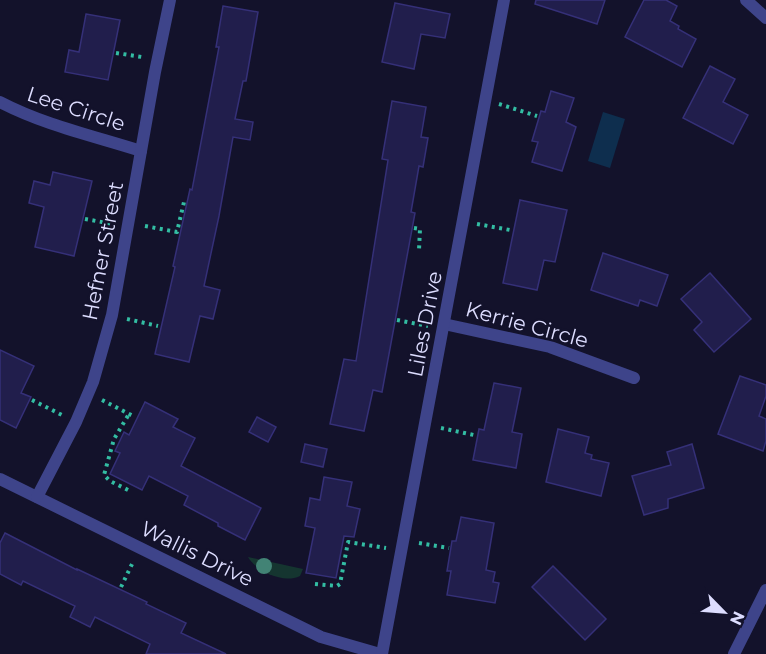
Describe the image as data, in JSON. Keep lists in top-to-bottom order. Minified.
{"streets":{"street":["Lee Circle","Hefner Street","Liles Drive","Kerrie Circle","Wallis Drive"]},"crossings":[["Lee Circle","Hefner Street"],["Hefner Street","Wallis Drive"],["Liles Drive","Kerrie Circle"],["Liles Drive","Wallis Drive"]],"north":"bottom right"}
